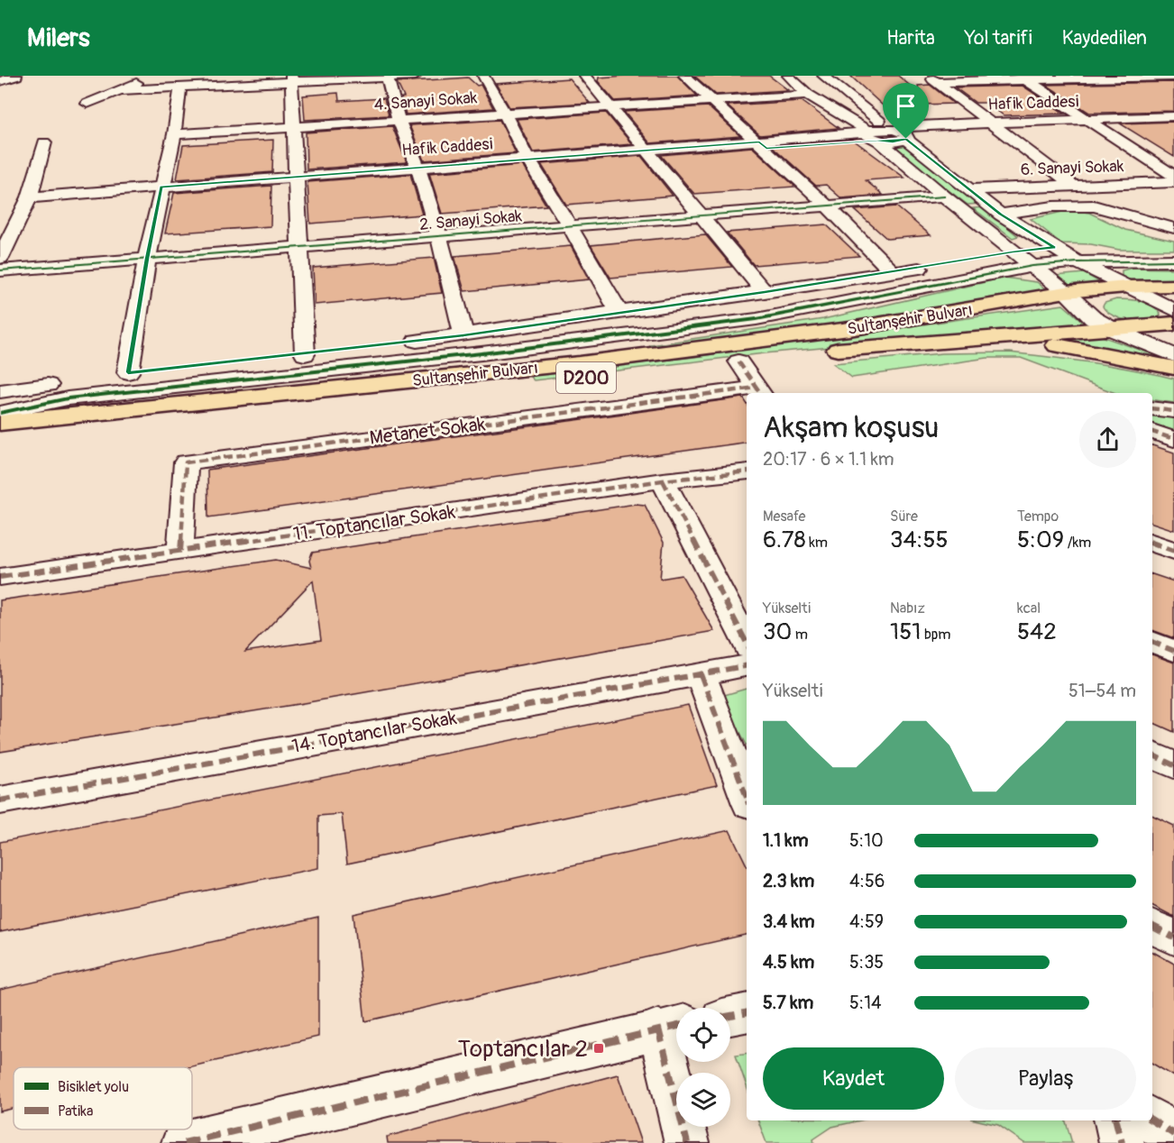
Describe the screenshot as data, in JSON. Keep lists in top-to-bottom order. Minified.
{"streets":{"highway":["Sultanşehir Bulvarı","D200"],"street":["4. Sanayi Sokak","Hafik Caddesi","6. Sanayi Sokak","2. Sanayi Sokak","Metanet Sokak","11. Toptancılar Sokak","14. Toptancılar Sokak"]},"crossings":[["Metanet Sokak","11. Toptancılar Sokak"]],"places":{"transit":["Toptancılar 2"]},"legend":["Bisiklet yolu","Patika"],"page":{"header":"Milers","nav":["Harita","Yol tarifi","Kaydedilen"],"heading":["Akşam koşusu","20:17 · 6 × 1.1 km"],"stats":[["Mesafe","6.78 km"],["Süre","34:55"],["Tempo","5:09 /km"],["Yükselti","30 m"],["Nabız","151 bpm"],["kcal","542"]],"chart":["Yükselti","51–54 m"],"list":[{"name":"1.1 km","note":"5:10"},{"name":"2.3 km","note":"4:56"},{"name":"3.4 km","note":"4:59"},{"name":"4.5 km","note":"5:35"},{"name":"5.7 km","note":"5:14"}],"buttons":["Kaydet","Paylaş"]}}
